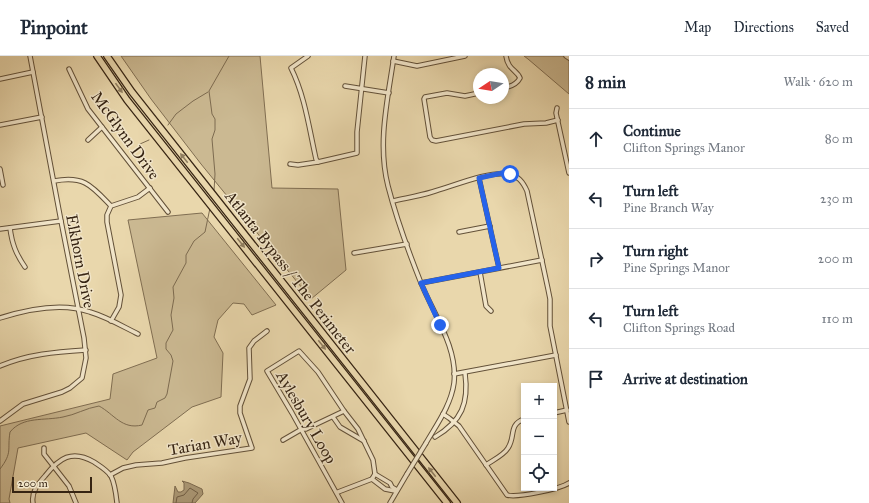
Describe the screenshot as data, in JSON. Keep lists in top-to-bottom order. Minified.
{"streets":{"highway":["Atlanta Bypass / The Perimeter"],"street":["McGlynn Drive","Elkhorn Drive","Aylesbury Loop","Tarian Way"]},"scale_bar":"200 m","north":"left","page":{"header":"Pinpoint","nav":["Map","Directions","Saved"],"heading":["8 min","Walk · 620 m"],"list":[["Continue","Clifton Springs Manor","80 m"],["Turn left","Pine Branch Way","230 m"],["Turn right","Pine Springs Manor","200 m"],["Turn left","Clifton Springs Road","110 m"],"Arrive at destination"],"map_buttons":["+","−"],"scale":"200 m"}}
